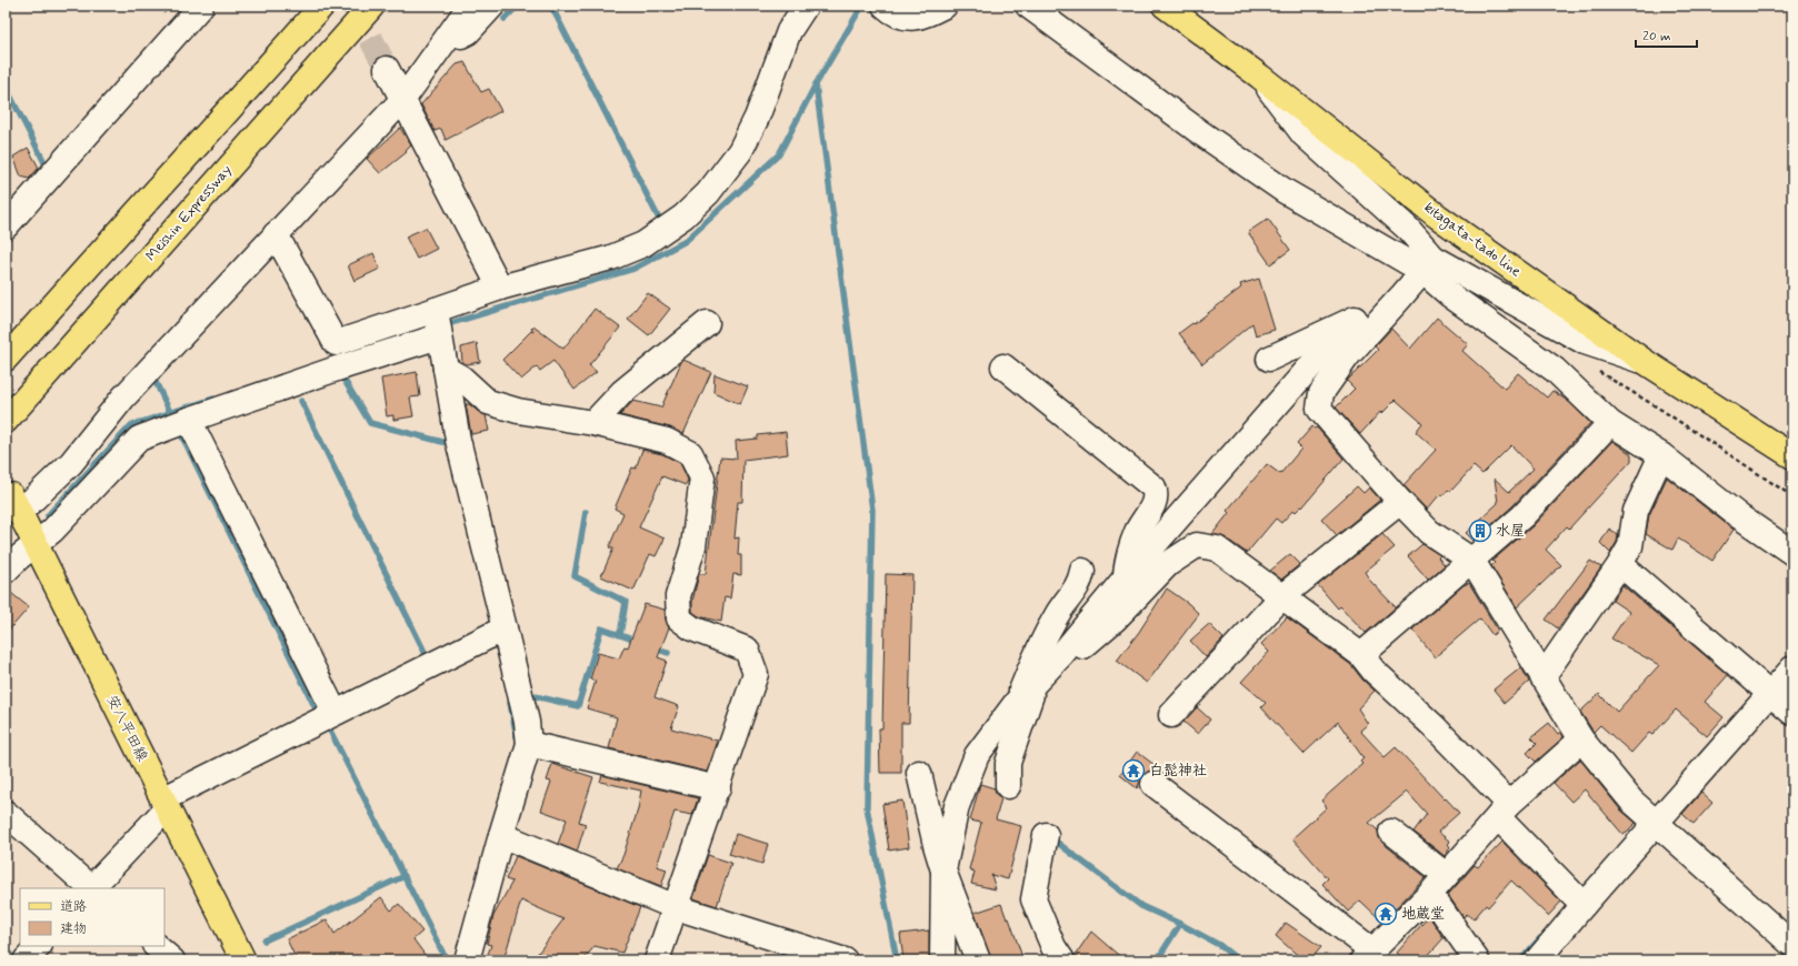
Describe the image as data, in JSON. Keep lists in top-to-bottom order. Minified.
{"streets":{"main road":["Meishin Expressway","kitagata-tado line","安八平田線"]},"places":{"building":["水屋"],"temple":["白髭神社","地蔵堂"]},"legend":["道路","建物"],"scale_bar":"20 m"}
